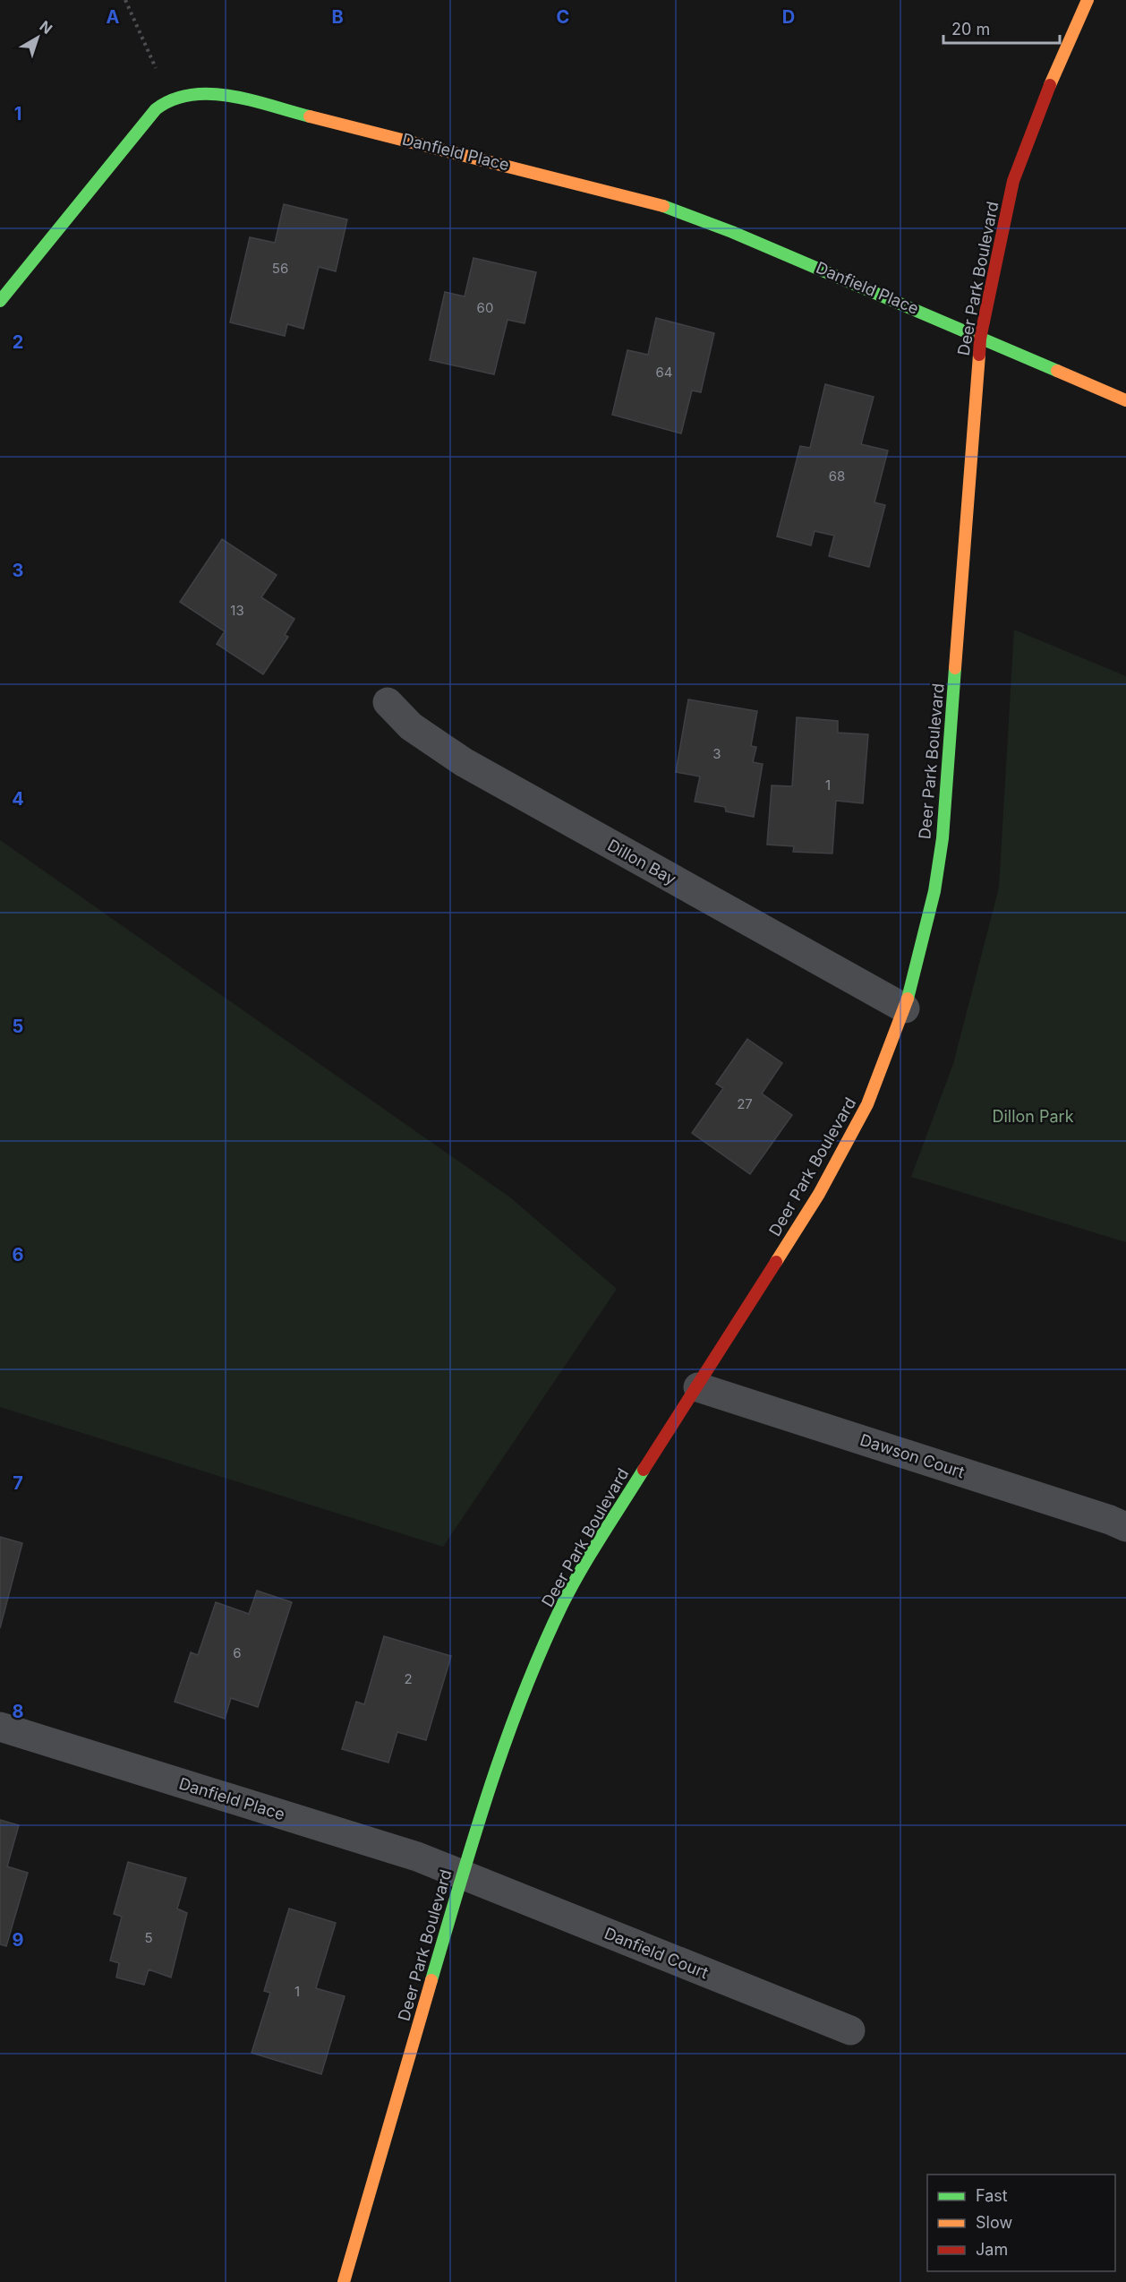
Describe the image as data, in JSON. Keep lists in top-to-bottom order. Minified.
{"streets":{"street":["Danfield Place","Deer Park Boulevard","Dillon Bay","Dawson Court","Danfield Court"]},"crossings":[["Danfield Place","Deer Park Boulevard"],["Danfield Place","Danfield Court"],["Deer Park Boulevard","Dillon Bay"],["Deer Park Boulevard","Dawson Court"],["Deer Park Boulevard","Danfield Court"]],"parks":["Dillon Park"],"house_numbers":["56","60","64","68","13","3","1","27","6","2","5","1"],"legend":["Fast","Slow","Jam"],"scale_bar":"20 m","north":"top right","grid":{"columns":["A","B","C","D"],"rows":["1","2","3","4","5","6","7","8","9"]}}
